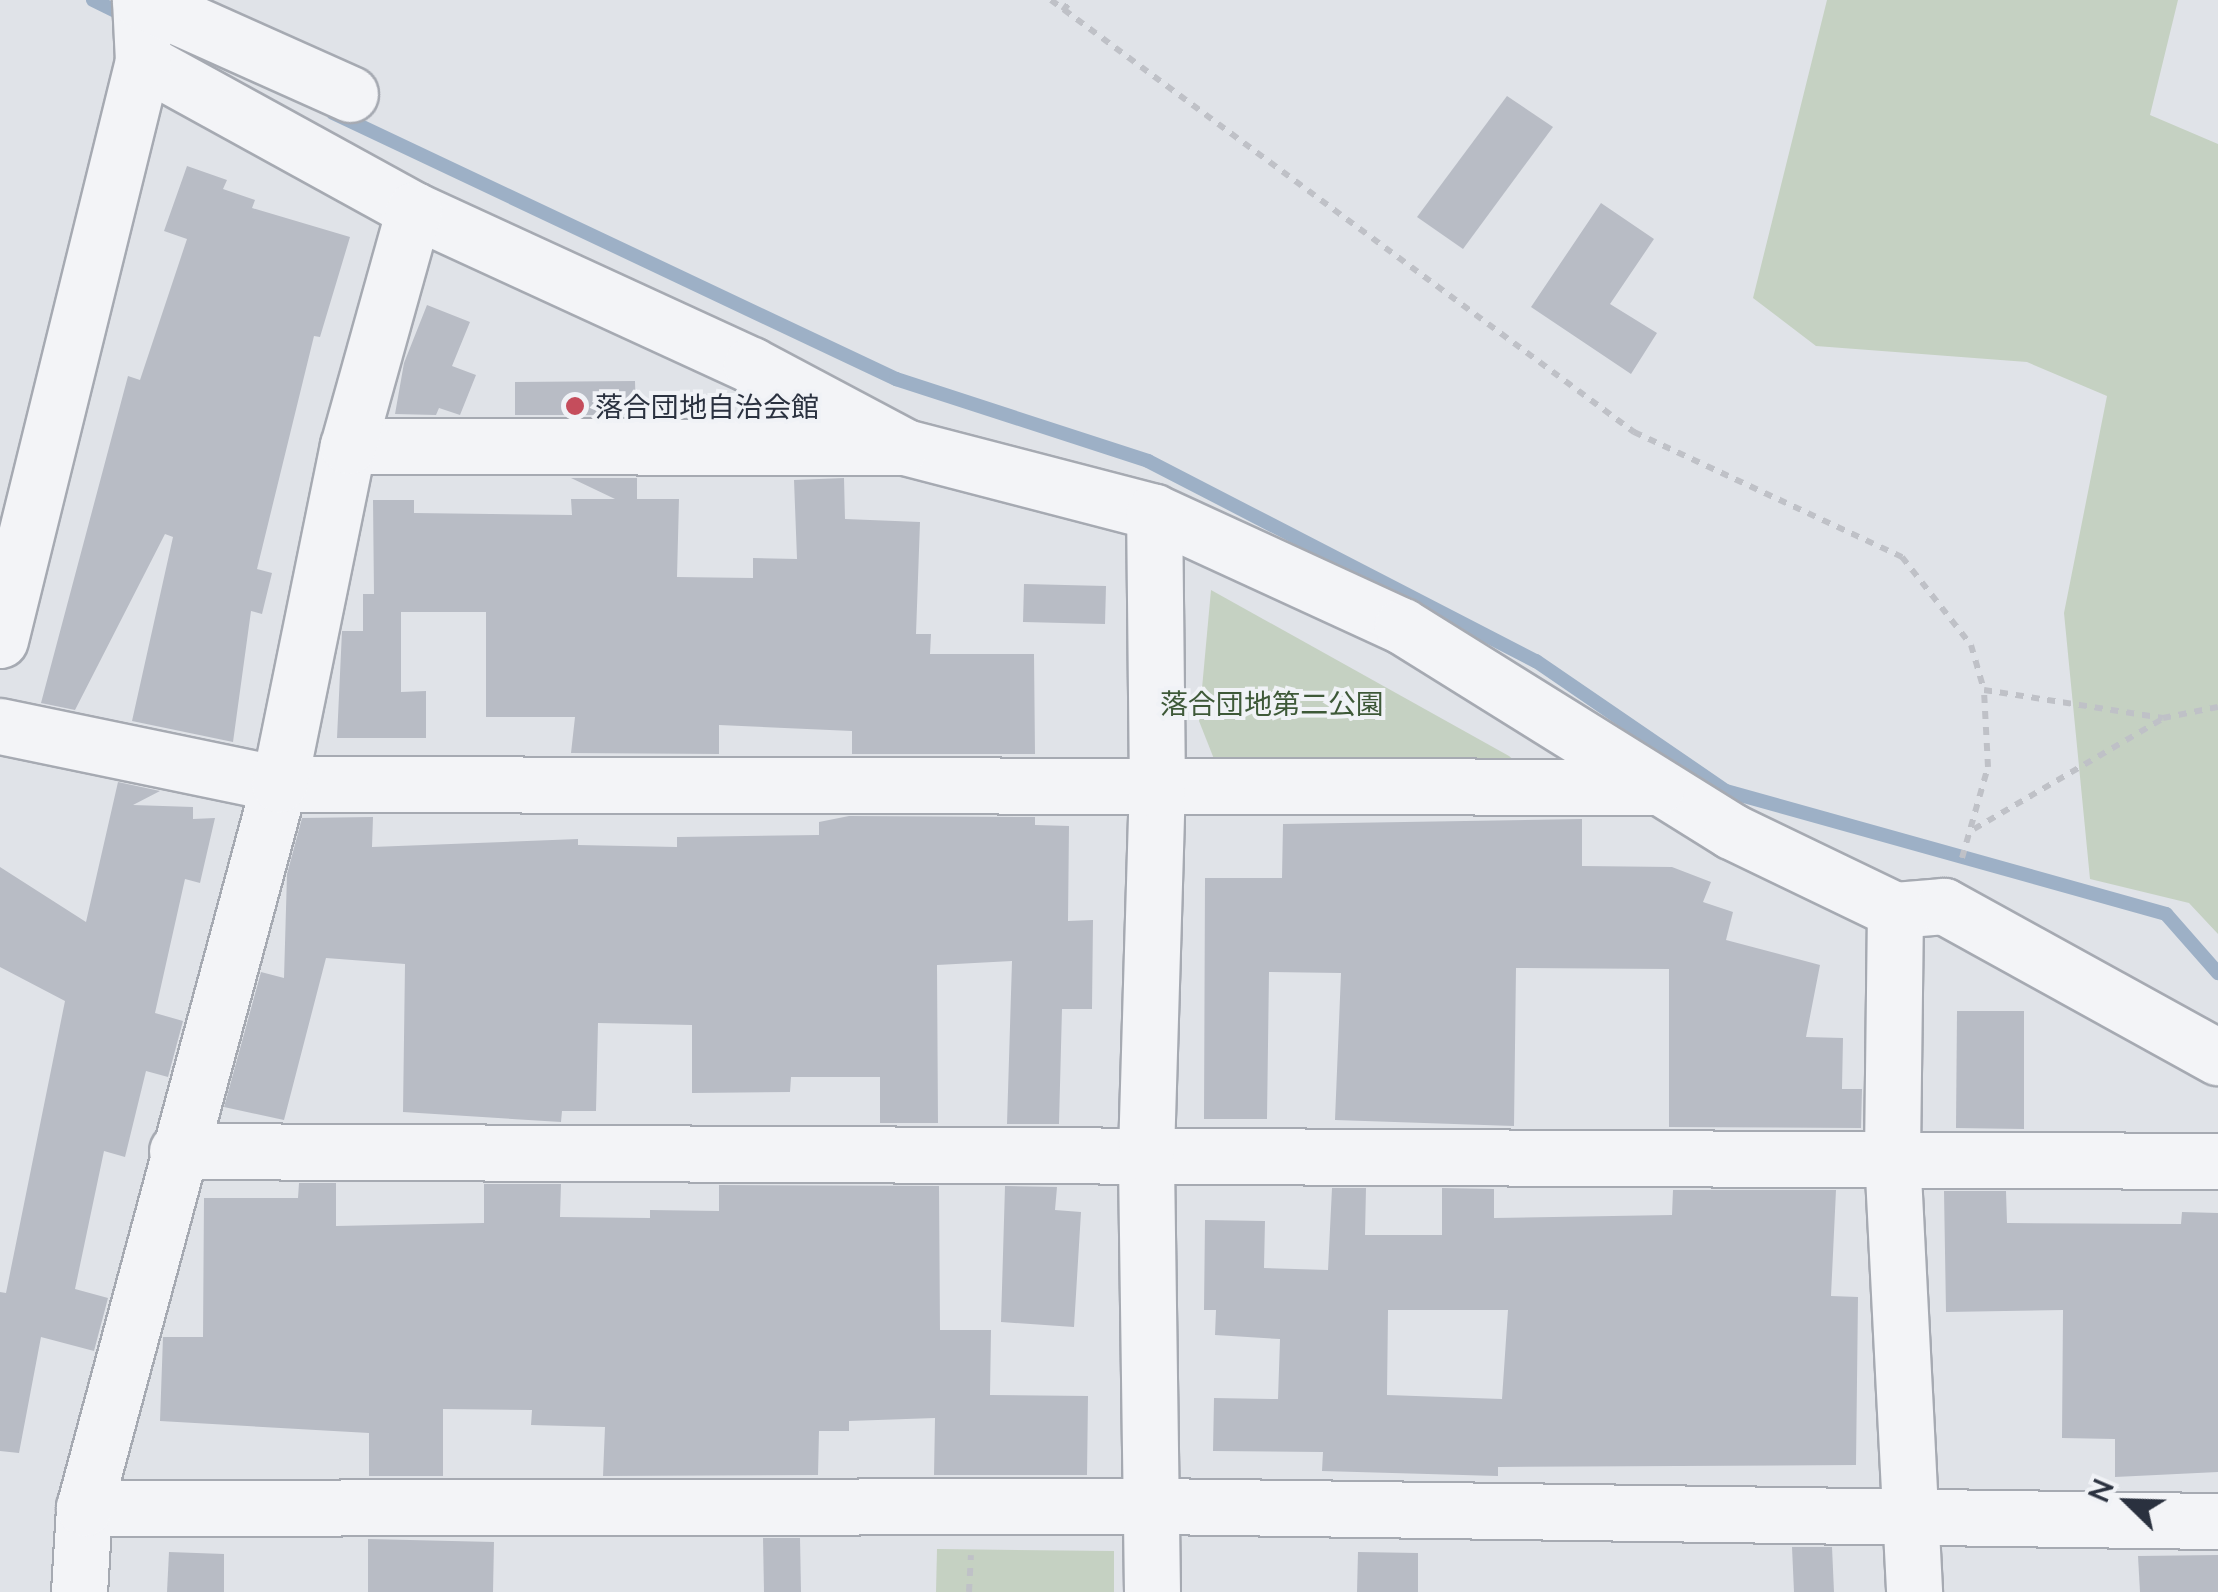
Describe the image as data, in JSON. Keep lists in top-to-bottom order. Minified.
{"parks":["落合団地第二公園"],"places":["落合団地自治会館"],"north":"top left"}
